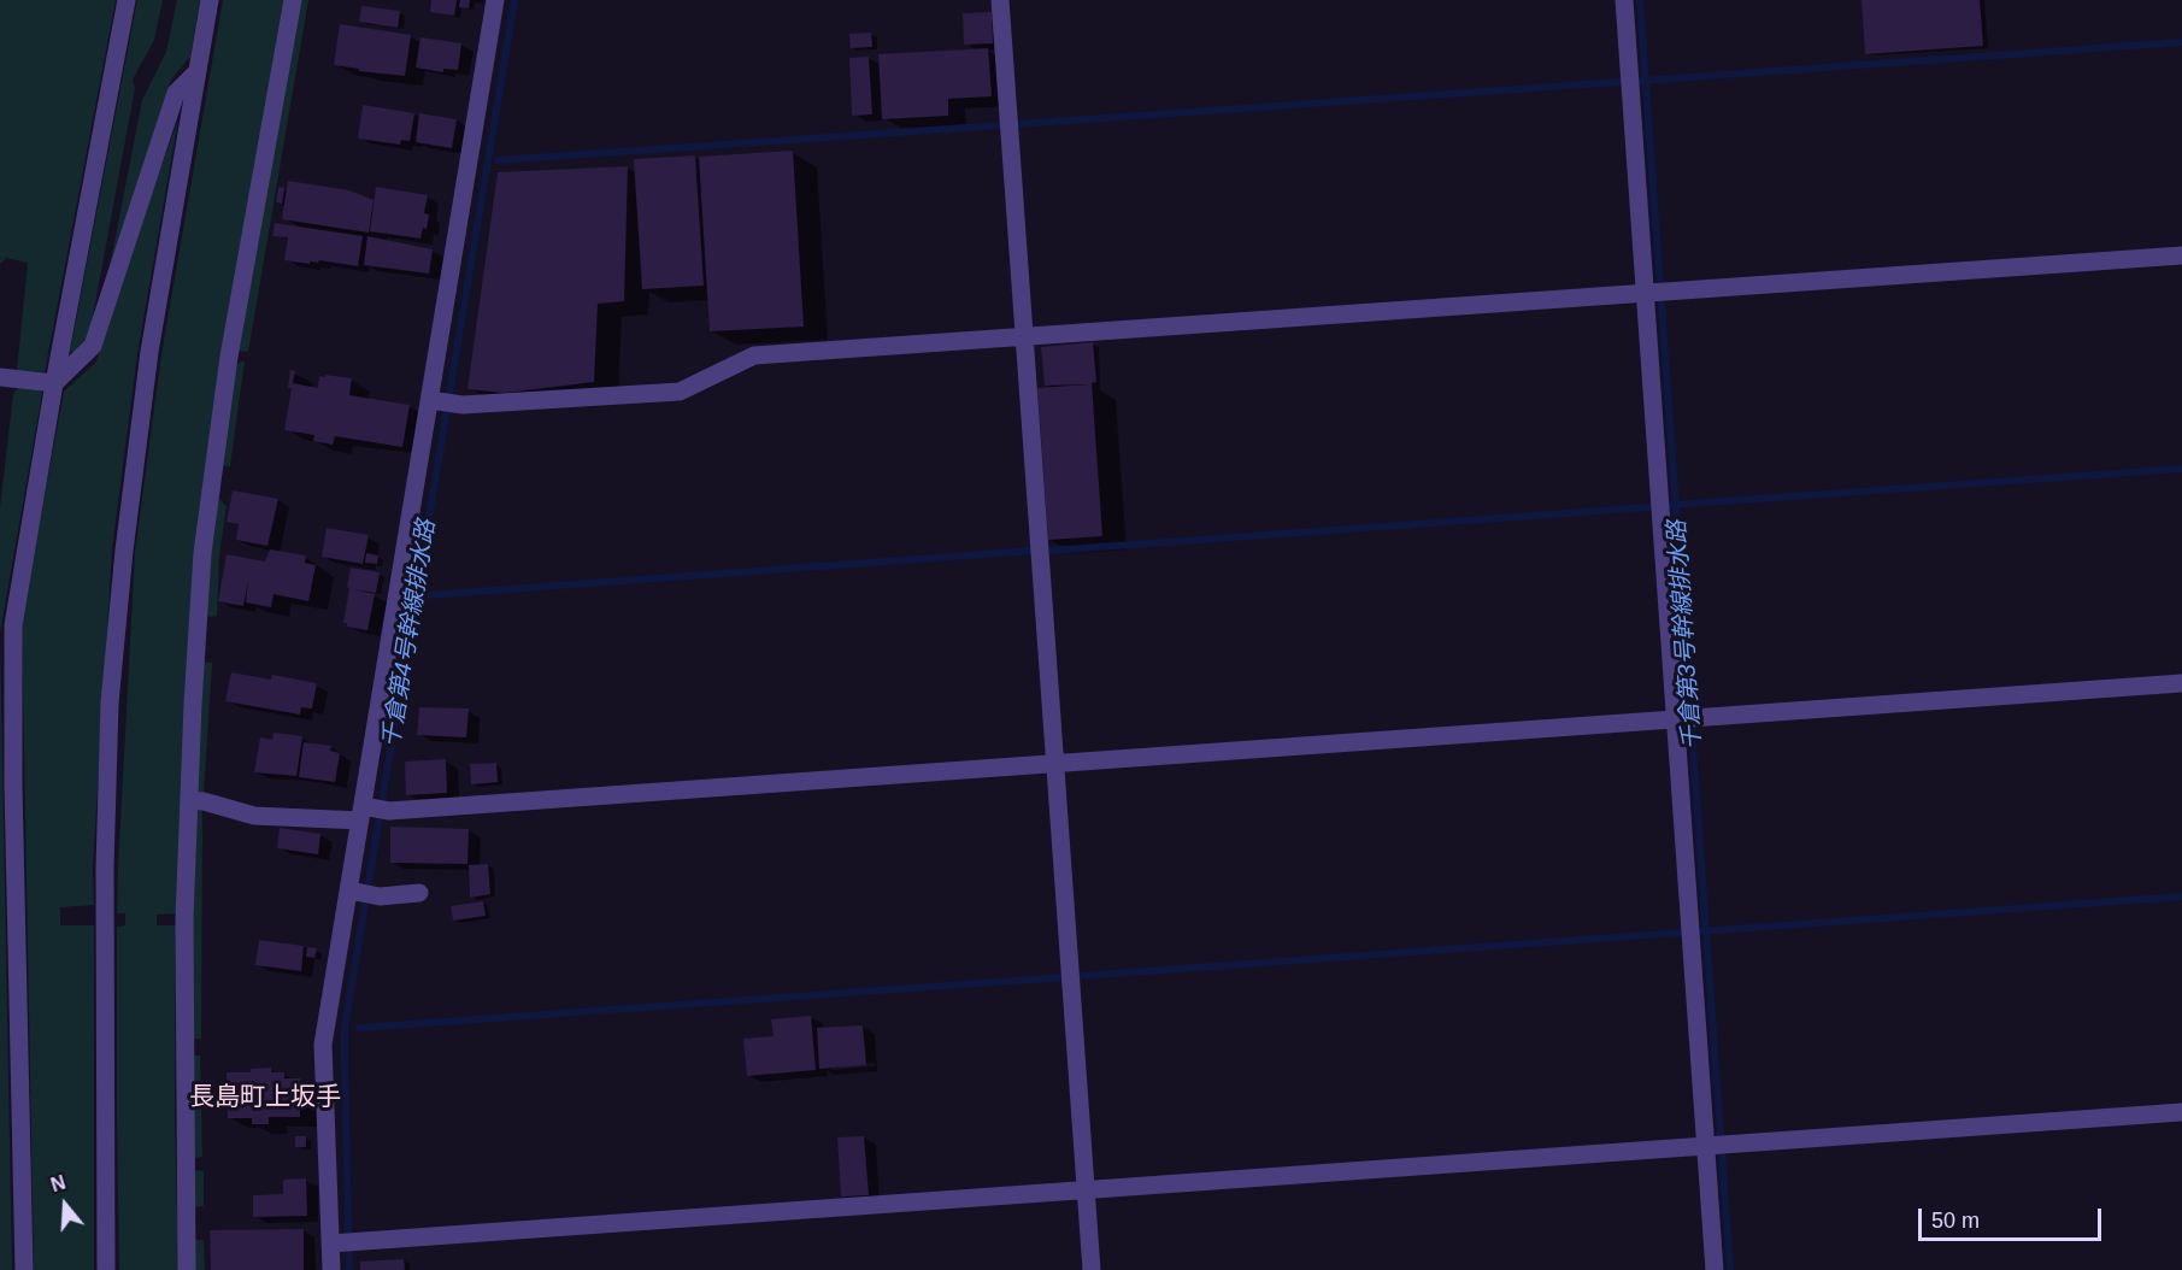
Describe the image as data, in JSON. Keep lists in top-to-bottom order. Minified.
{"districts":["長島町上坂手"],"water":["千倉第4号幹線排水路","千倉第3号幹線排水路"],"scale_bar":"50 m","north":"top"}
